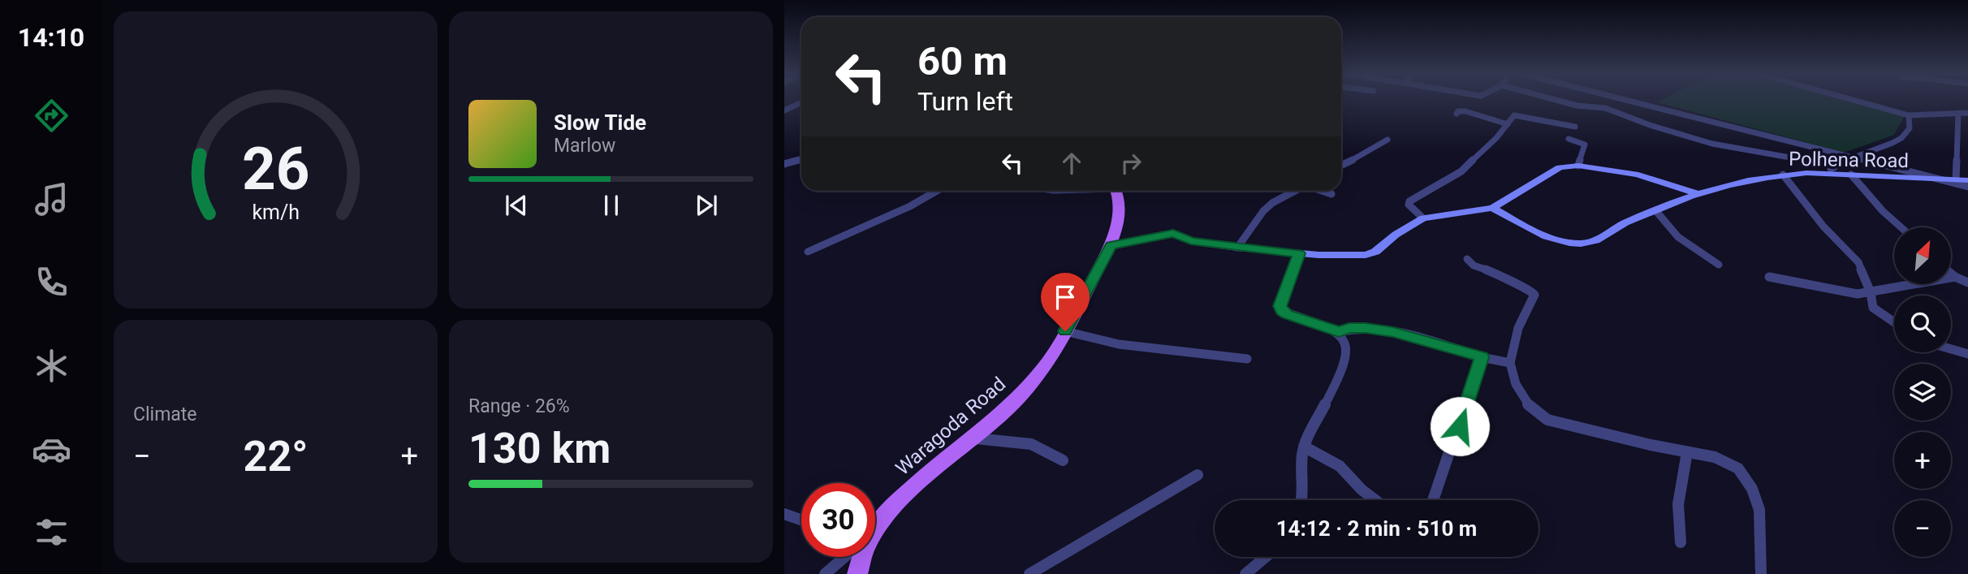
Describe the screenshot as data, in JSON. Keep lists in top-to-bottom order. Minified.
{"streets":{"main road":["Waragoda Road"],"street":["Polhena Road"]},"north":"top right","page":{"tabs":"14:10","turn":["60 m","Turn left"],"song":["Slow Tide","Marlow"],"map_buttons":["+","−"],"tile":["Climate",["Range · 26%","130 km"]],"heat":["−","22°","+"],"limit":"30","trip":"14:12 · 2 min · 510 m","gauge":["26","km/h"]}}
